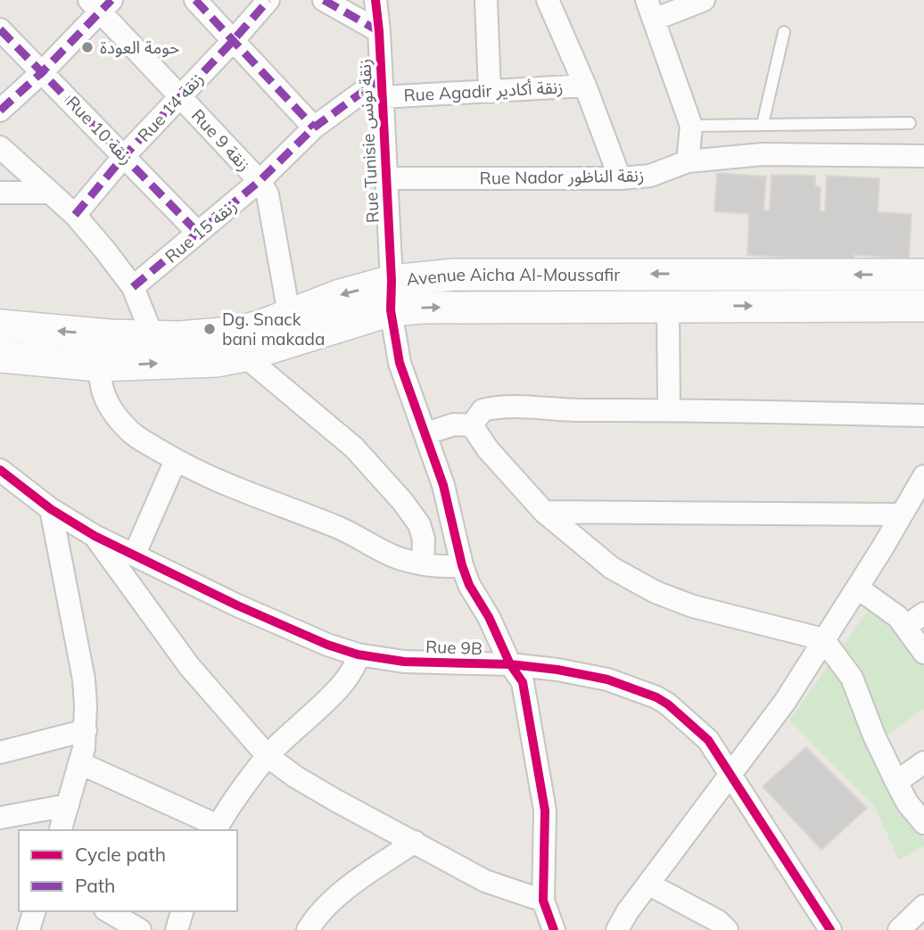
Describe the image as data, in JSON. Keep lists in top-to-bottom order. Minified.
{"streets":{"main road":["Avenue Aicha Al-Moussafir"],"street":["Rue Agadir زنقة أكادير","Rue 14 زنقة","Rue 10 زنقة","Rue 9 زنقة","Rue Tunisie زنقة تونس","Rue Nador زنقة الناظور","Rue 15 زنقة","Rue 9B"]},"crossings":[["Rue Agadir زنقة أكادير","Rue Tunisie زنقة تونس"],["Rue Agadir زنقة أكادير","Rue 15 زنقة"],["Rue 14 زنقة","Rue 10 زنقة"],["Rue 14 زنقة","Rue 9 زنقة"],["Rue 10 زنقة","Rue 15 زنقة"],["Rue 9 زنقة","Rue 15 زنقة"],["Rue 9 زنقة","Avenue Aicha Al-Moussafir"],["Rue Tunisie زنقة تونس","Rue Nador زنقة الناظور"],["Rue Tunisie زنقة تونس","Rue 15 زنقة"],["Rue Tunisie زنقة تونس","Avenue Aicha Al-Moussafir"],["Rue Tunisie زنقة تونس","Rue 9B"]],"places":["حومة العودة","Dg. Snack bani makada"],"legend":["Cycle path","Path"]}
